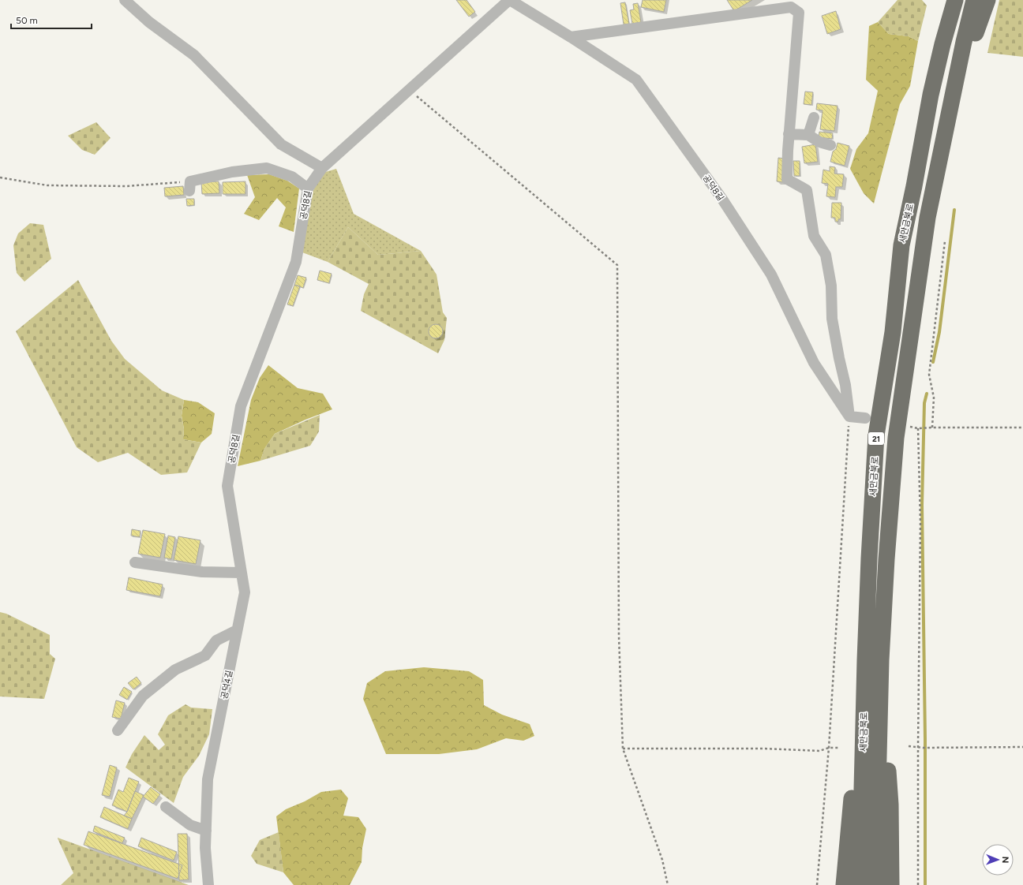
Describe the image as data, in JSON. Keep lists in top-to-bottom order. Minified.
{"streets":{"highway":["새만금북로","21"],"street":["공덕8길","공덕4길"]},"crossings":[["공덕8길","공덕4길"]],"scale_bar":"50 m","north":"right"}
